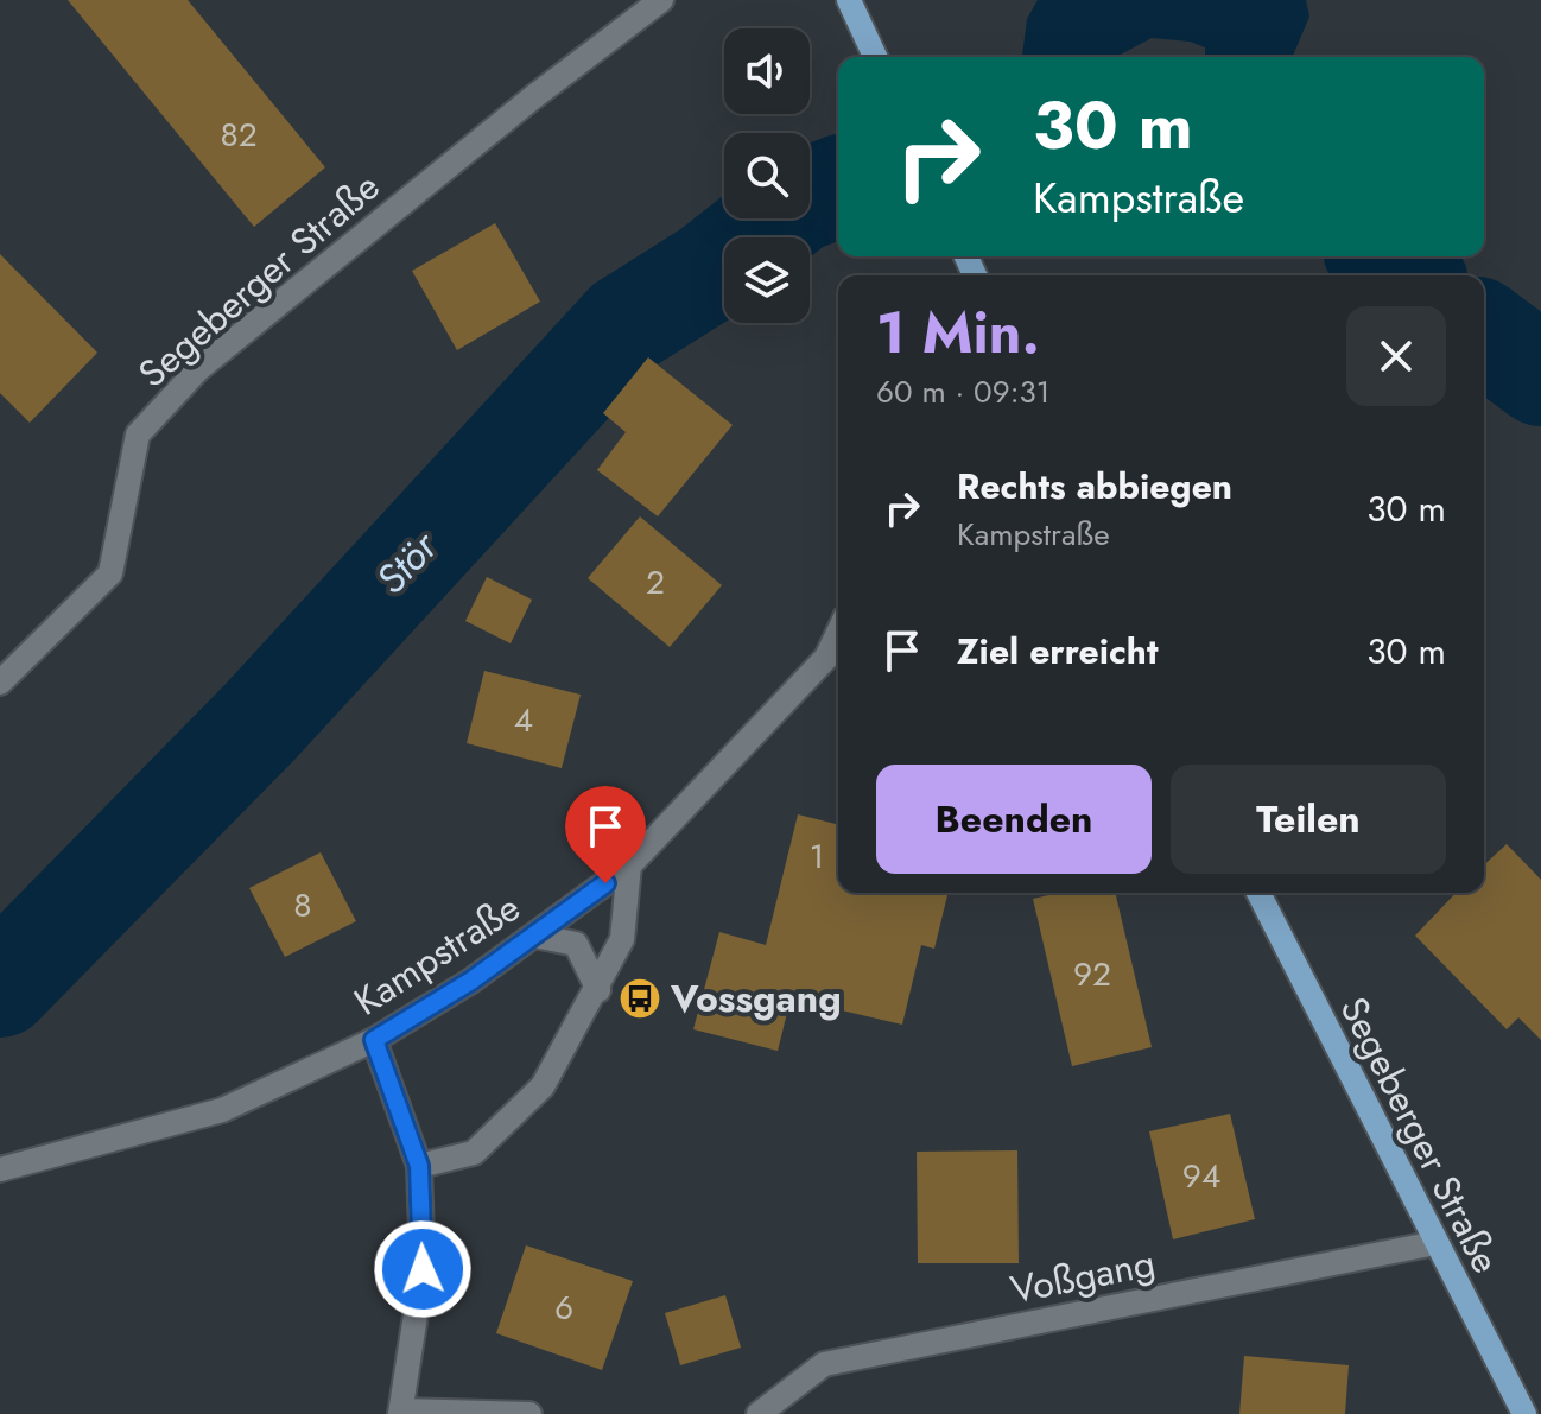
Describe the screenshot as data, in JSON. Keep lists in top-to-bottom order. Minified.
{"streets":{"main road":["Segeberger Straße"],"street":["Kampstraße","Voßgang"]},"crossings":[["Segeberger Straße","Voßgang"]],"water":["Stör"],"places":{"bus stop":["Vossgang"]},"house_numbers":["82","2","4","1","8","92","94","6"],"page":{"turn":["30 m","Kampstraße"],"heading":["1 Min.","60 m · 09:31"],"list":[{"name":"Rechts abbiegen","note":"Kampstraße","value":"30 m"},{"name":"Ziel erreicht","value":"30 m"}],"buttons":["Beenden","Teilen"]}}
